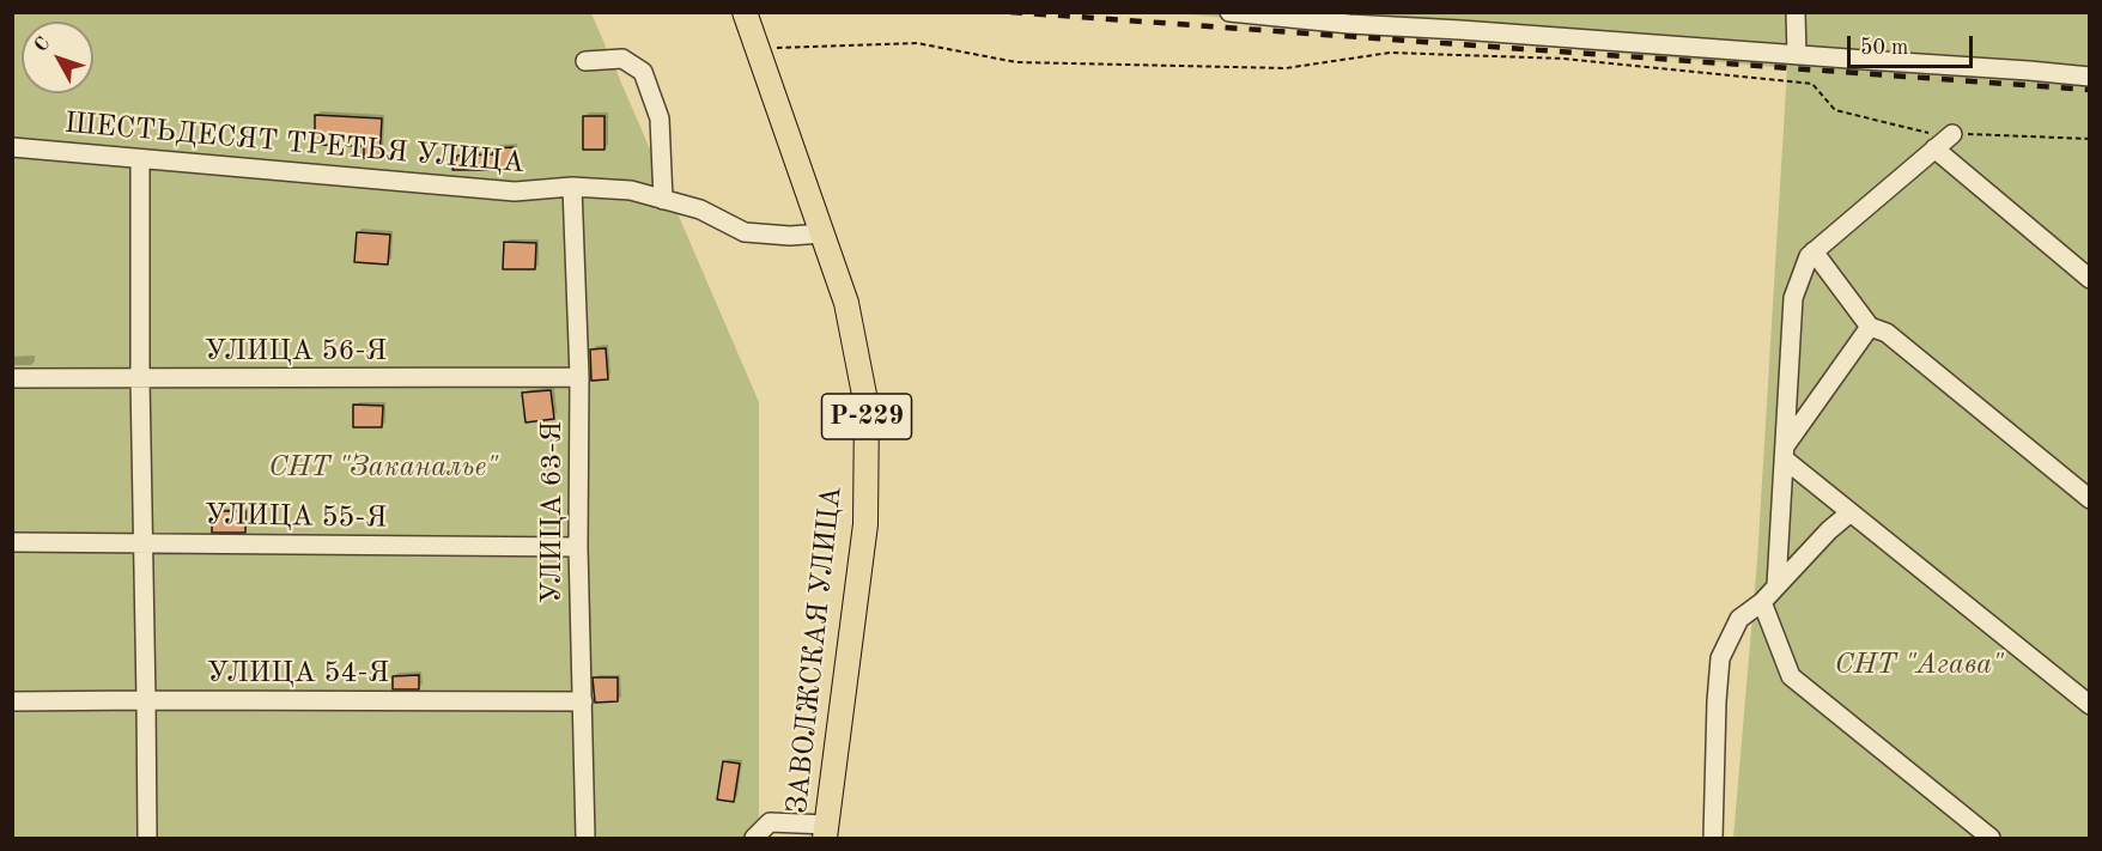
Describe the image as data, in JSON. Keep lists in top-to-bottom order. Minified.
{"streets":{"main road":["Р-229","ЗАВОЛЖСКАЯ УЛИЦА"],"street":["ШЕСТЬДЕСЯТ ТРЕТЬЯ УЛИЦА","УЛИЦА 56-Я","УЛИЦА 63-Я","УЛИЦА 55-Я","УЛИЦА 54-Я"]},"crossings":[["ШЕСТЬДЕСЯТ ТРЕТЬЯ УЛИЦА","УЛИЦА 63-Я"],["ШЕСТЬДЕСЯТ ТРЕТЬЯ УЛИЦА","ЗАВОЛЖСКАЯ УЛИЦА"],["УЛИЦА 56-Я","УЛИЦА 63-Я"],["УЛИЦА 63-Я","УЛИЦА 55-Я"],["УЛИЦА 63-Я","УЛИЦА 54-Я"]],"parks":["СНТ \"Заканалье\"","СНТ \"Агава\""],"scale_bar":"50 m","north":"top left"}
